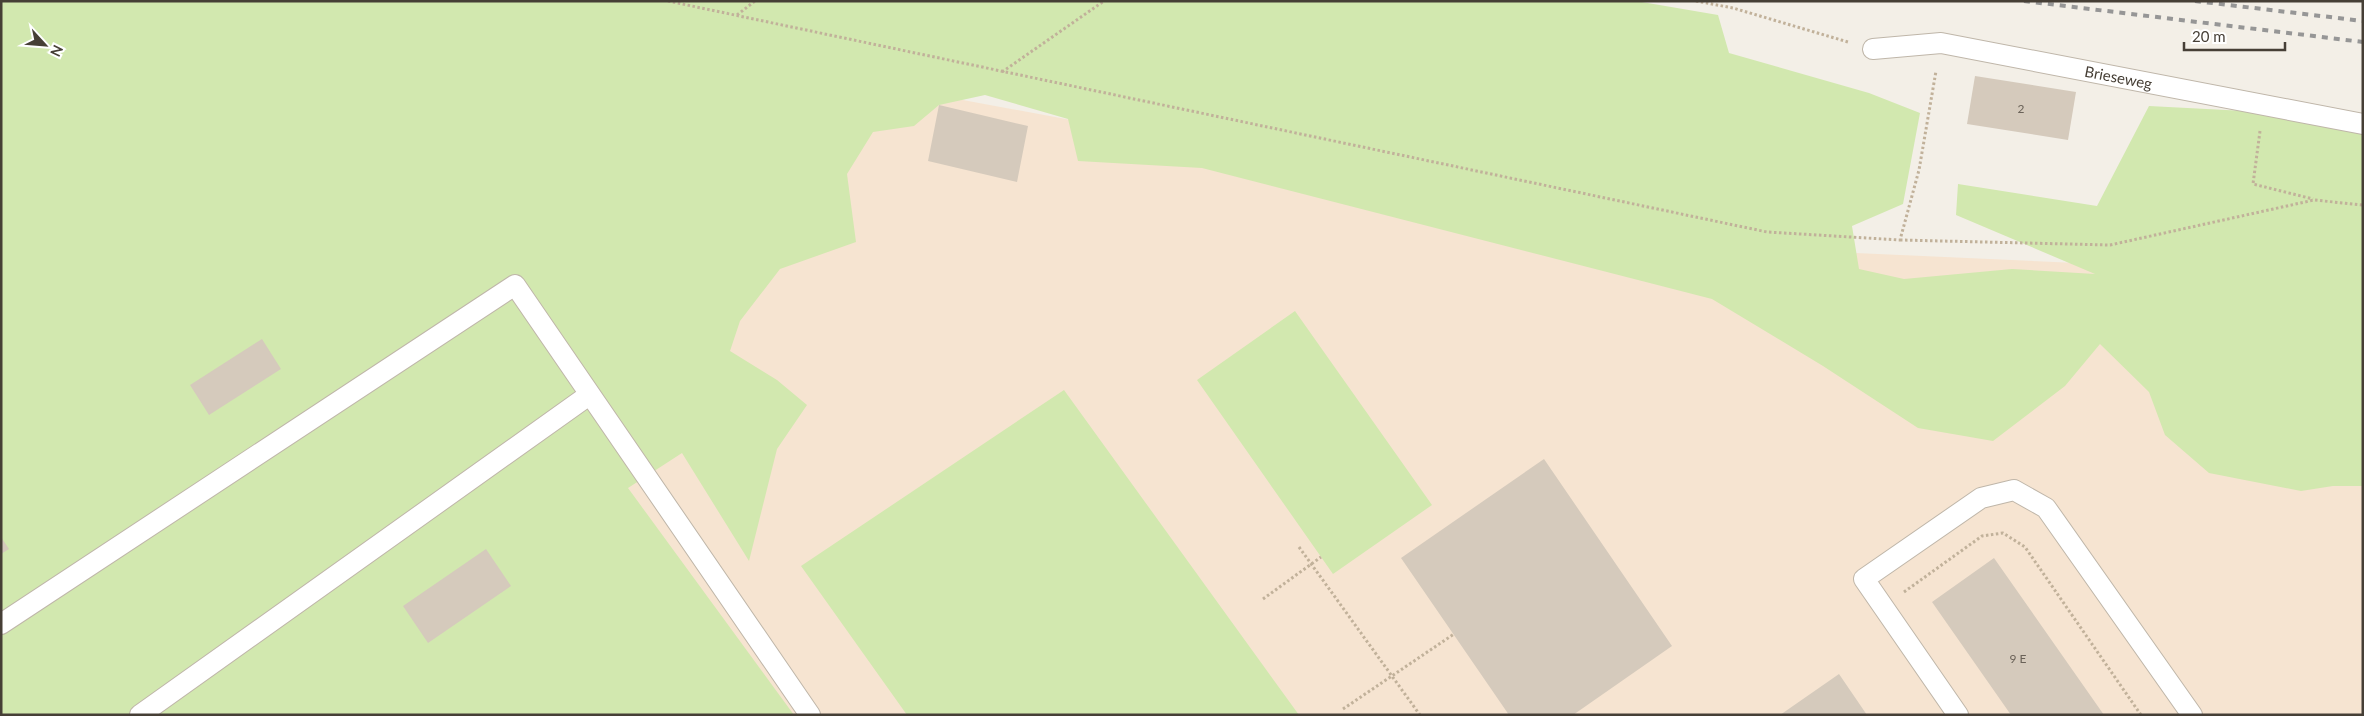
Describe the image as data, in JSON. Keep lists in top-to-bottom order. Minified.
{"streets":{"lane":["Brieseweg"]},"house_numbers":["2","9 E"],"scale_bar":"20 m","north":"bottom right"}
